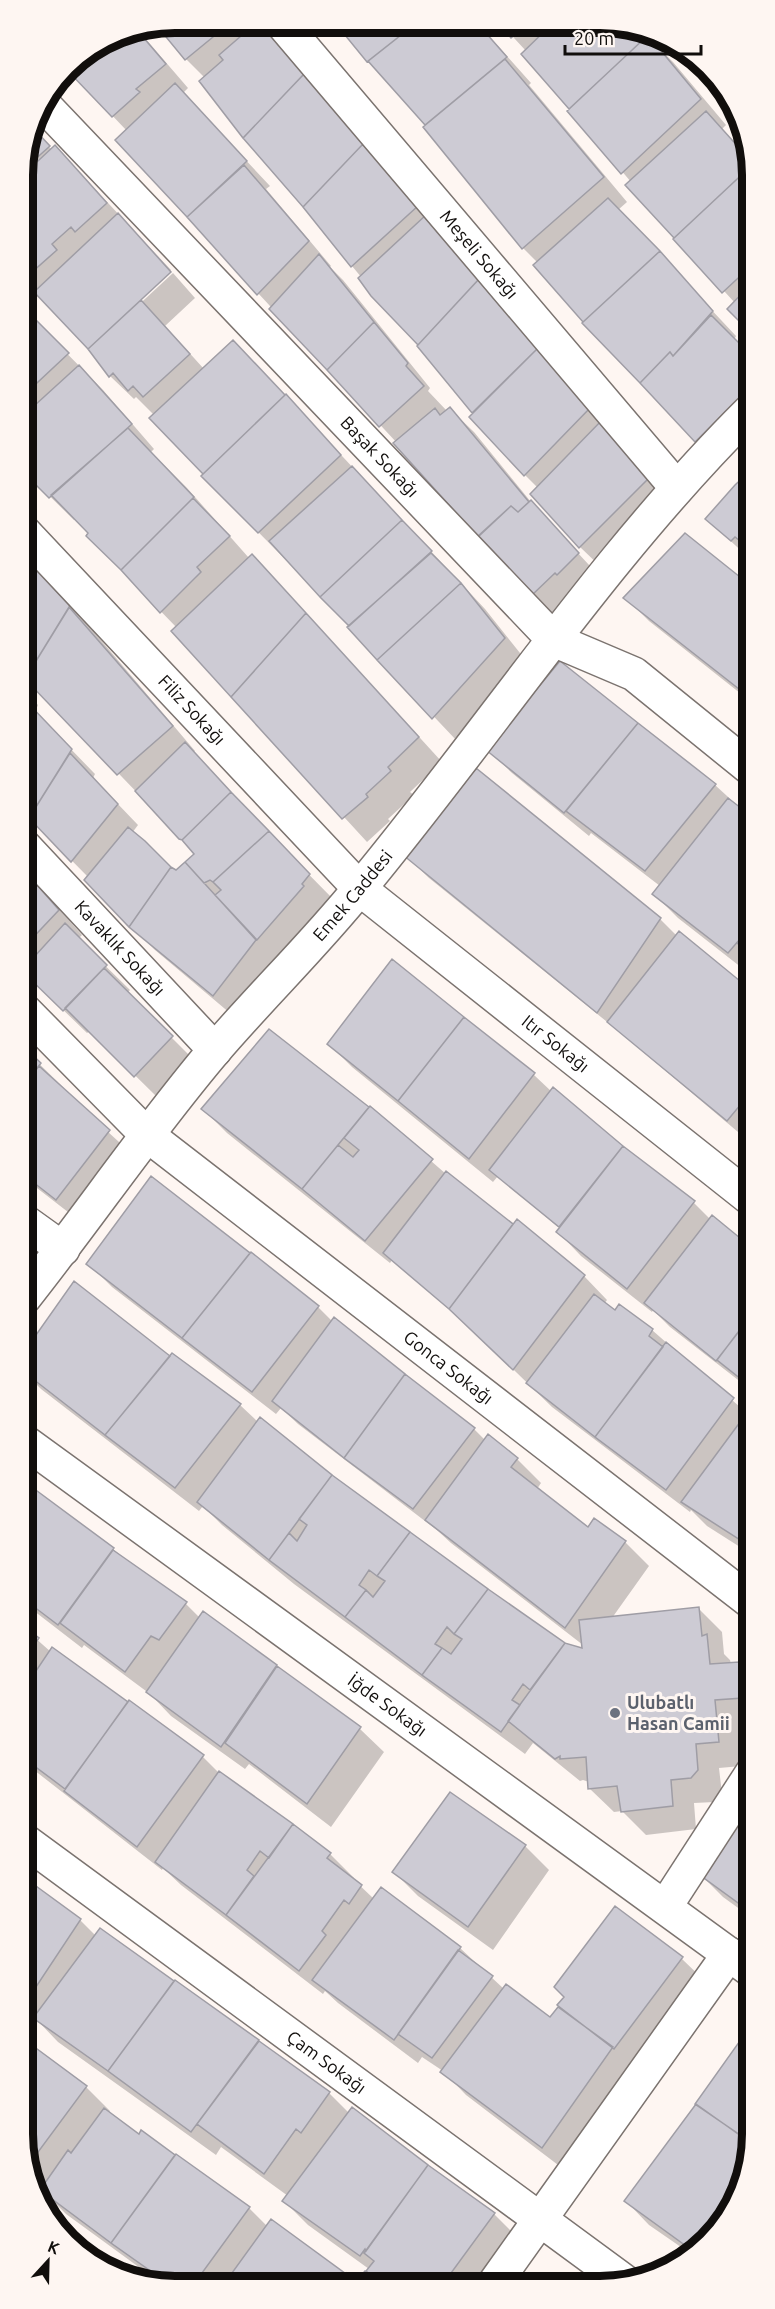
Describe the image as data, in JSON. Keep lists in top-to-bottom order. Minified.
{"streets":{"street":["Meşeli Sokağı","Başak Sokağı","Filiz Sokağı","Emek Caddesi","Kavaklık Sokağı","Itır Sokağı","Gonca Sokağı","İğde Sokağı","Çam Sokağı"]},"crossings":[["Meşeli Sokağı","Emek Caddesi"],["Başak Sokağı","Emek Caddesi"],["Filiz Sokağı","Emek Caddesi"],["Filiz Sokağı","Itır Sokağı"],["Emek Caddesi","Kavaklık Sokağı"],["Emek Caddesi","Itır Sokağı"],["Emek Caddesi","Gonca Sokağı"]],"places":["Ulubatlı Hasan Camii"],"scale_bar":"20 m","north":"top"}
